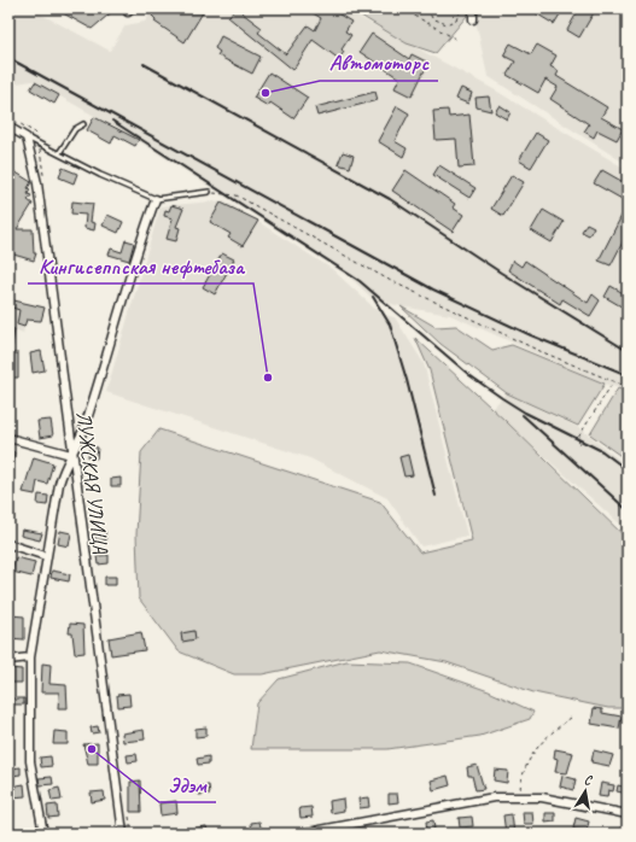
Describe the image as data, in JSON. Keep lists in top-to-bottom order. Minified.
{"streets":{"street":["ЛУЖСКАЯ УЛИЦА"]},"places":["Автомоторс","Кингисеппская нефтебаза","Эдэм"],"north":"top"}
